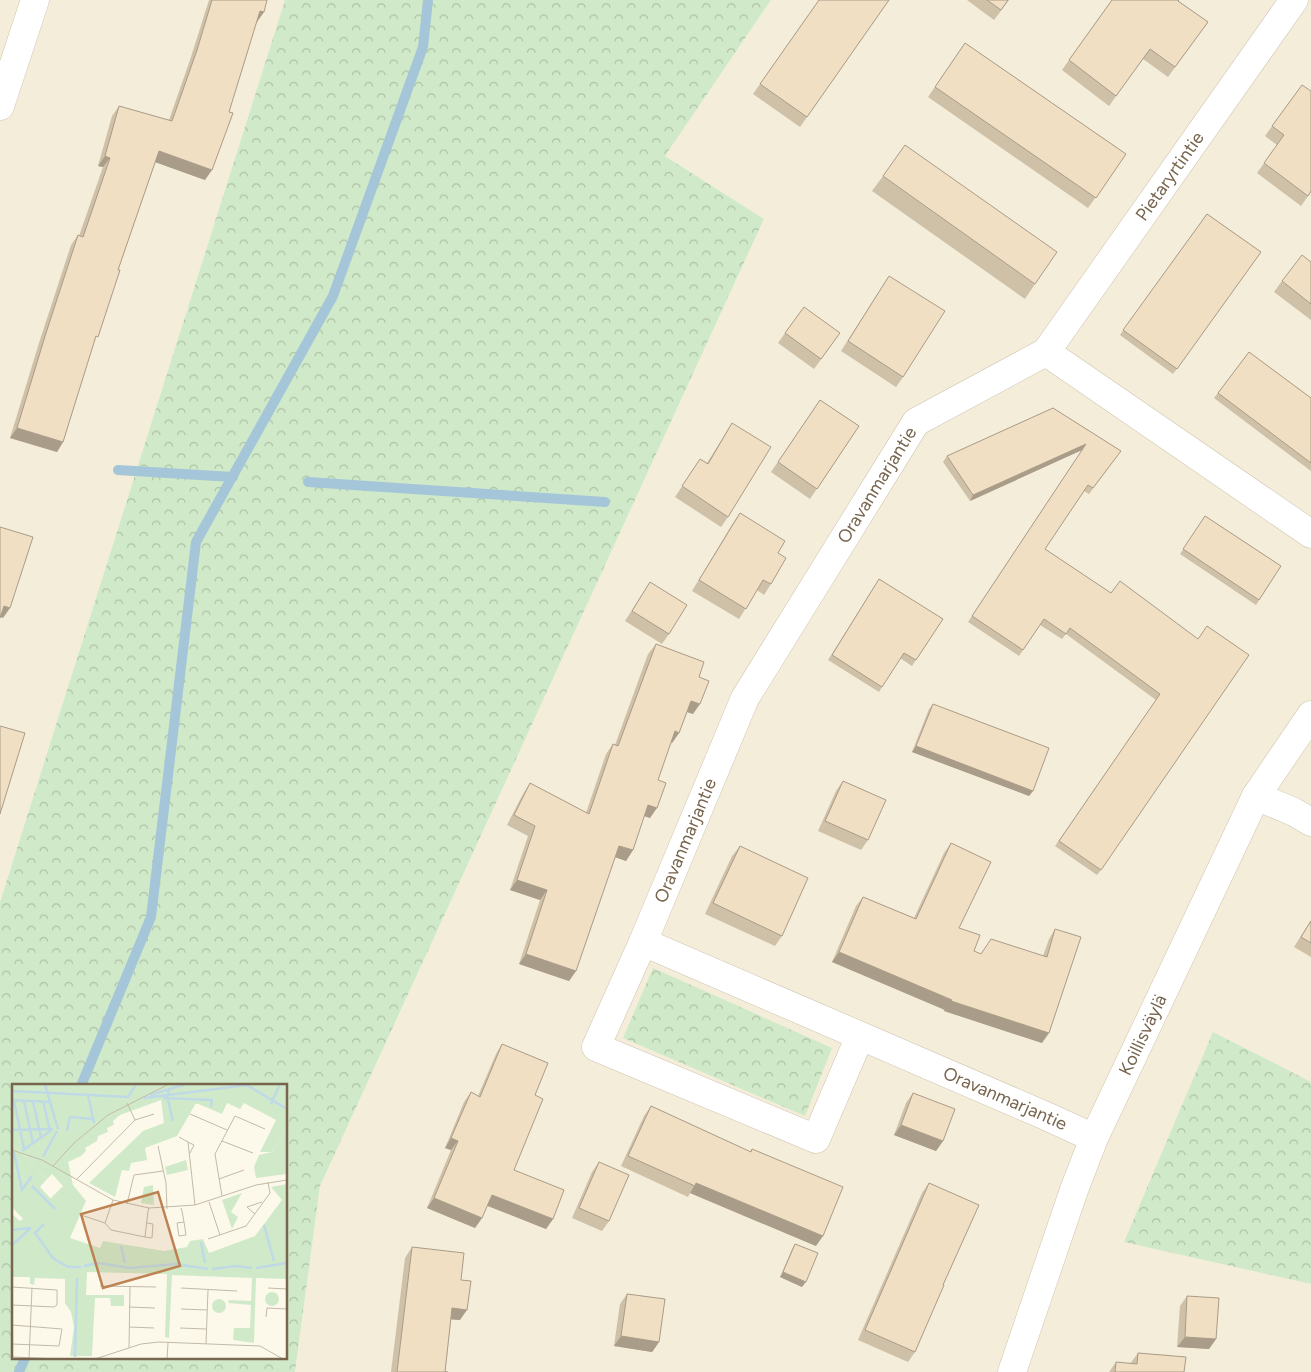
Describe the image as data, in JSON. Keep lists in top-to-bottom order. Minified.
{"streets":{"street":["Pietaryrtintie","Oravanmarjantie","Koillisväylä"]},"crossings":[["Pietaryrtintie","Oravanmarjantie"],["Oravanmarjantie","Koillisväylä"]]}
